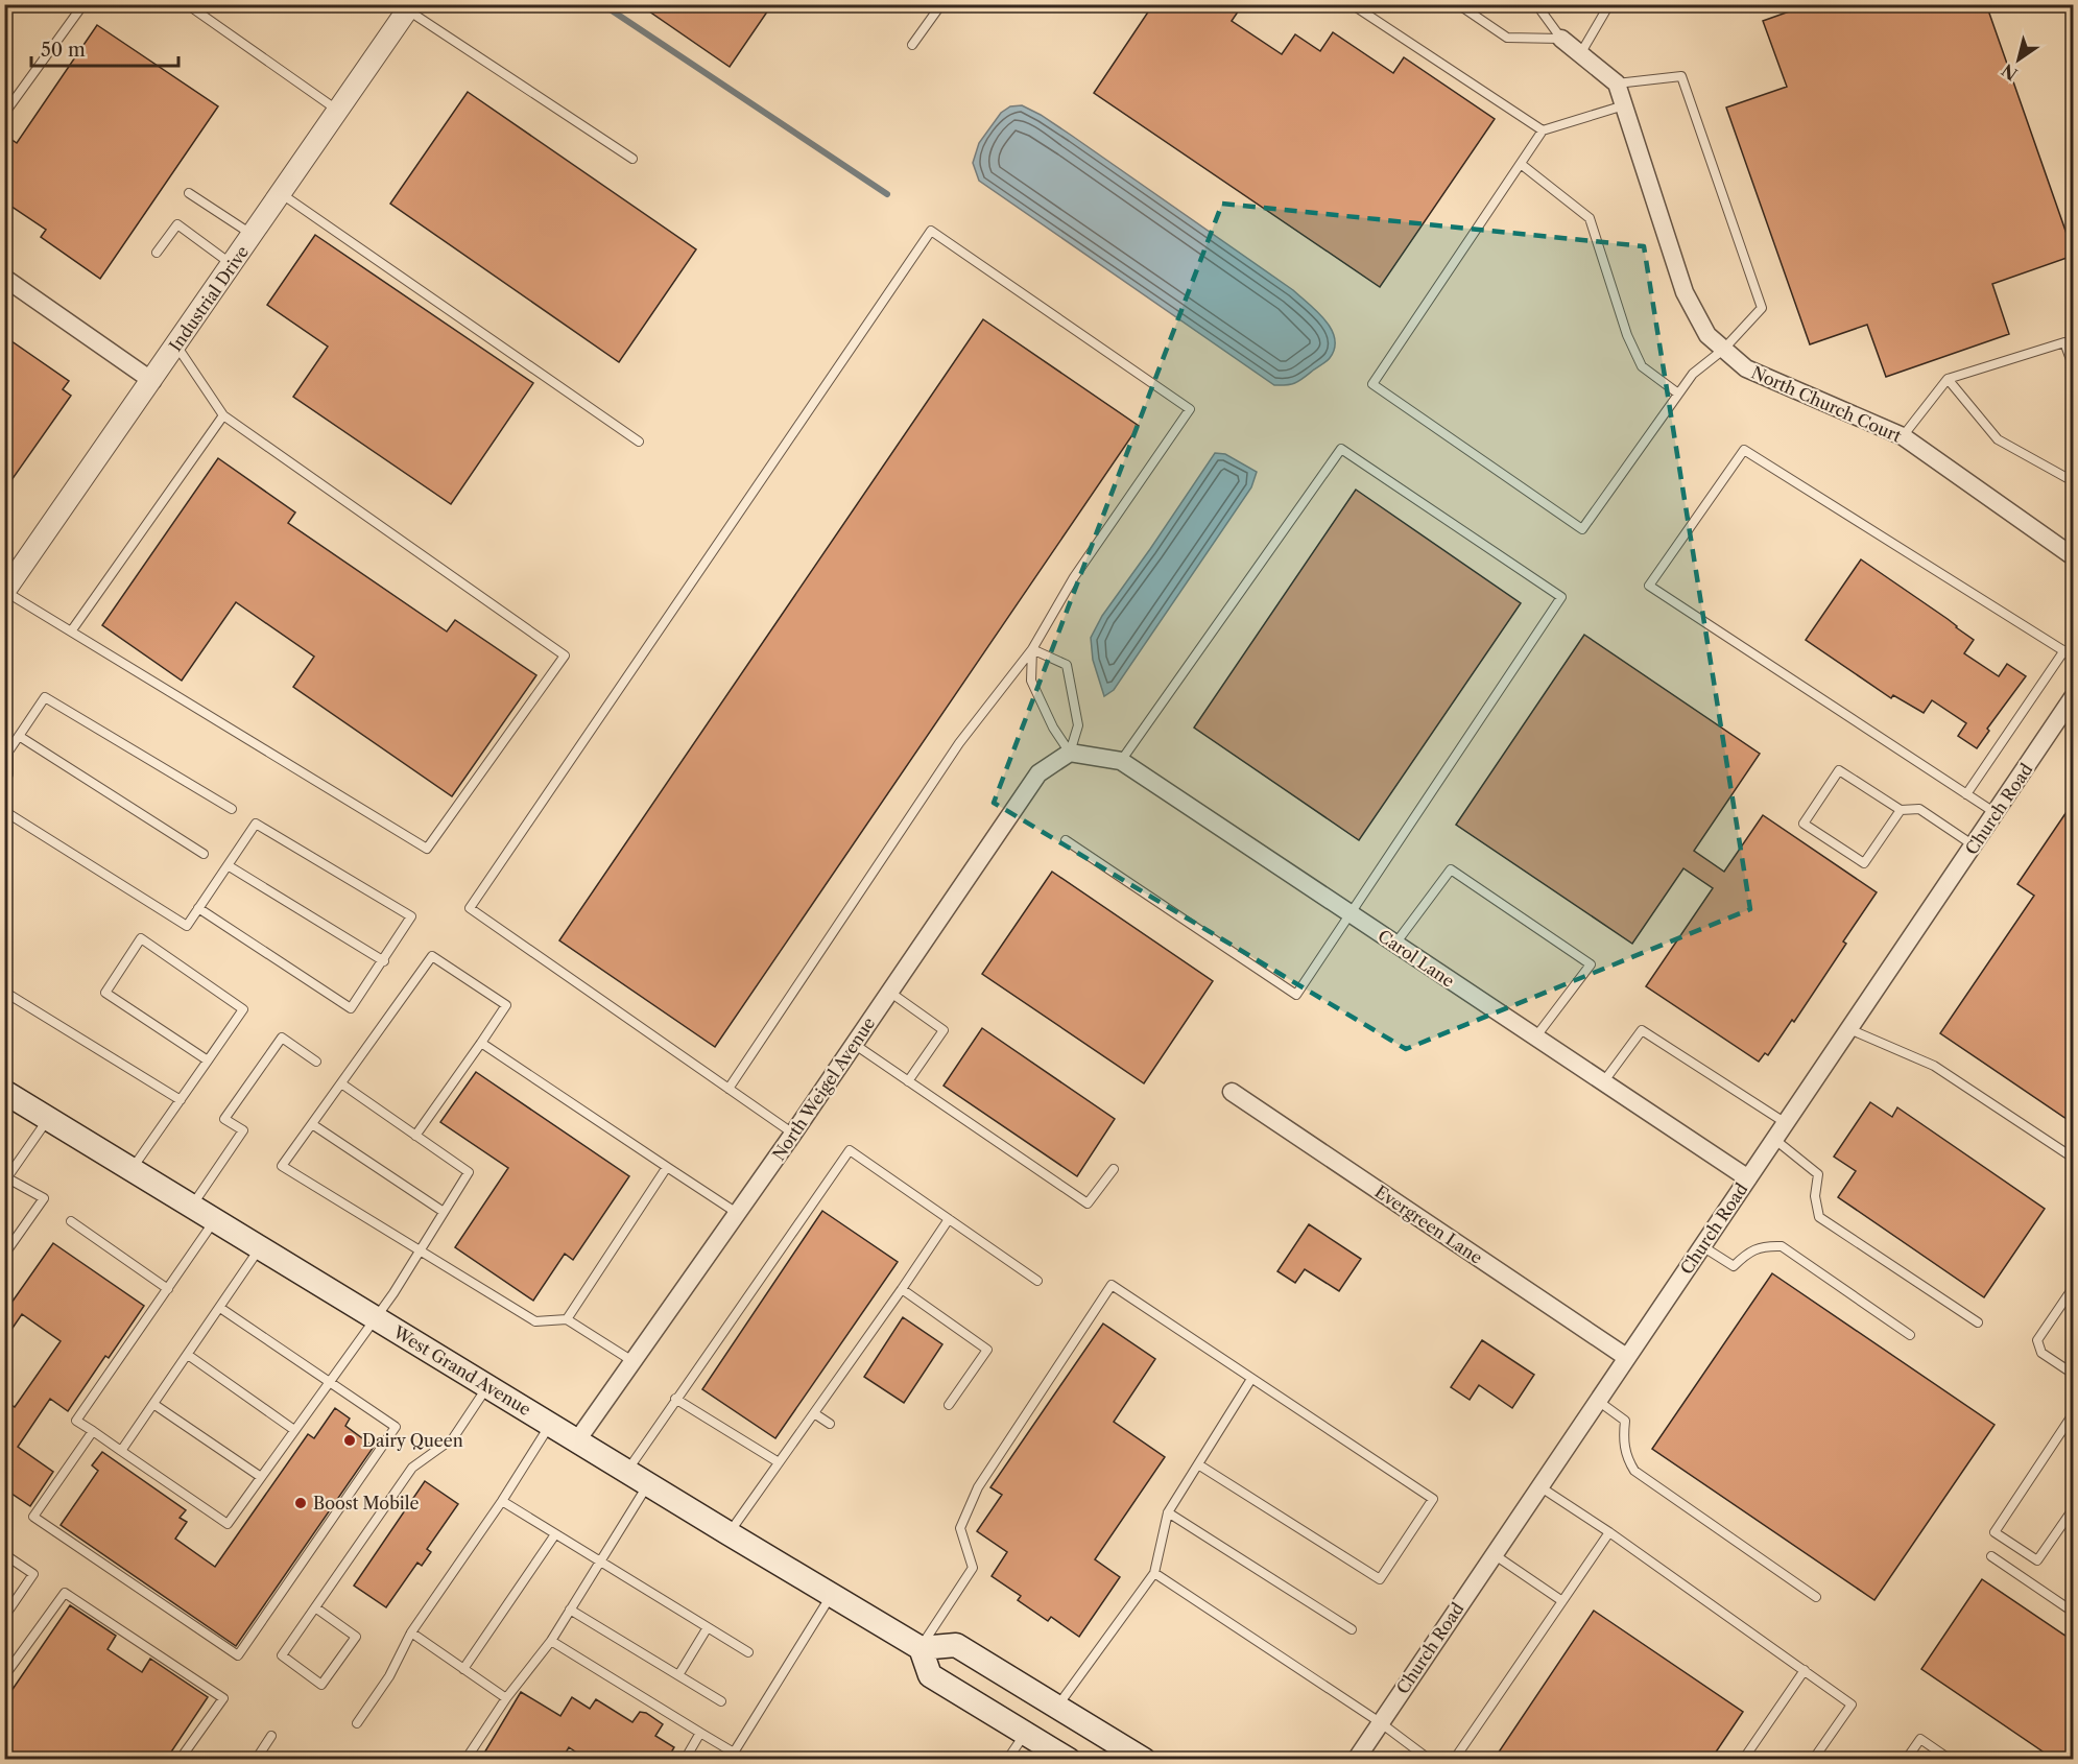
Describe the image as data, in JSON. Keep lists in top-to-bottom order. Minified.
{"streets":{"main road":["West Grand Avenue"],"street":["Industrial Drive","North Church Court","Church Road","Carol Lane","North Weigel Avenue","Evergreen Lane"]},"crossings":[["Church Road","Carol Lane"],["Church Road","Evergreen Lane"],["Carol Lane","North Weigel Avenue"],["North Weigel Avenue","West Grand Avenue"]],"places":["Dairy Queen","Boost Mobile"],"scale_bar":"50 m","north":"bottom left"}
